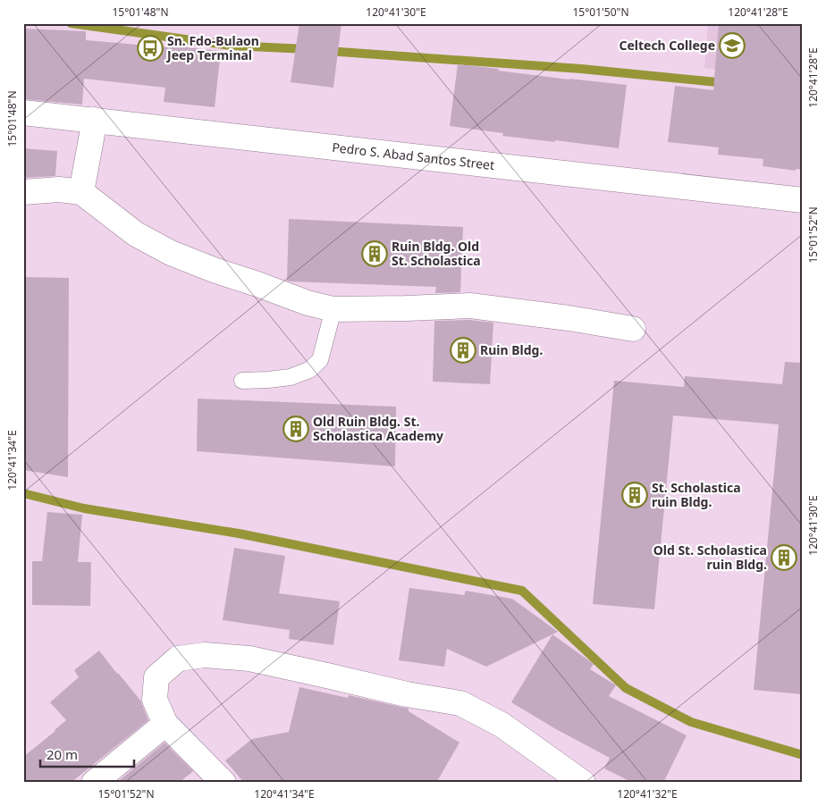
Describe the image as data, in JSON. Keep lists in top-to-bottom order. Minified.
{"streets":{"street":["Pedro S. Abad Santos Street"]},"places":{"school or university":["Celtech College"],"bus stop":["Sn. Fdo-Bulaon Jeep Terminal"],"building":["Ruin Bldg. Old St. Scholastica","Ruin Bldg.","Old Ruin Bldg. St. Scholastica Academy","St. Scholastica ruin Bldg.","Old St. Scholastica ruin Bldg."]},"scale_bar":"20 m","coordinates":["15°01'48\"N","120°41'30\"E","15°01'50\"N","120°41'28\"E","15°01'52\"N","120°41'34\"E","120°41'32\"E"]}
